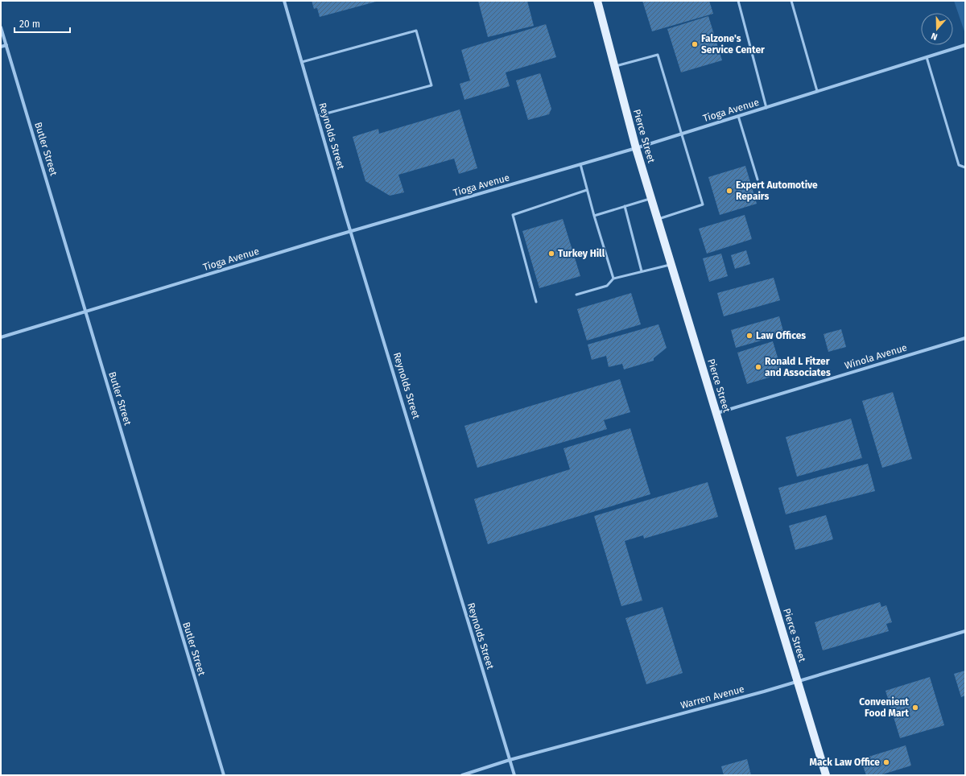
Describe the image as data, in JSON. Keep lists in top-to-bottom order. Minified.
{"streets":{"main road":["Pierce Street"],"street":["Tioga Avenue","Reynolds Street","Butler Street","Winola Avenue","Warren Avenue"]},"crossings":[["Tioga Avenue","Reynolds Street"],["Tioga Avenue","Pierce Street"],["Tioga Avenue","Butler Street"],["Reynolds Street","Warren Avenue"],["Pierce Street","Winola Avenue"],["Pierce Street","Warren Avenue"]],"places":["Falzone's Service Center","Expert Automotive Repairs","Turkey Hill","Law Offices","Ronald L Fitzer and Associates","Convenient Food Mart","Mack Law Office"],"scale_bar":"20 m","north":"bottom"}
